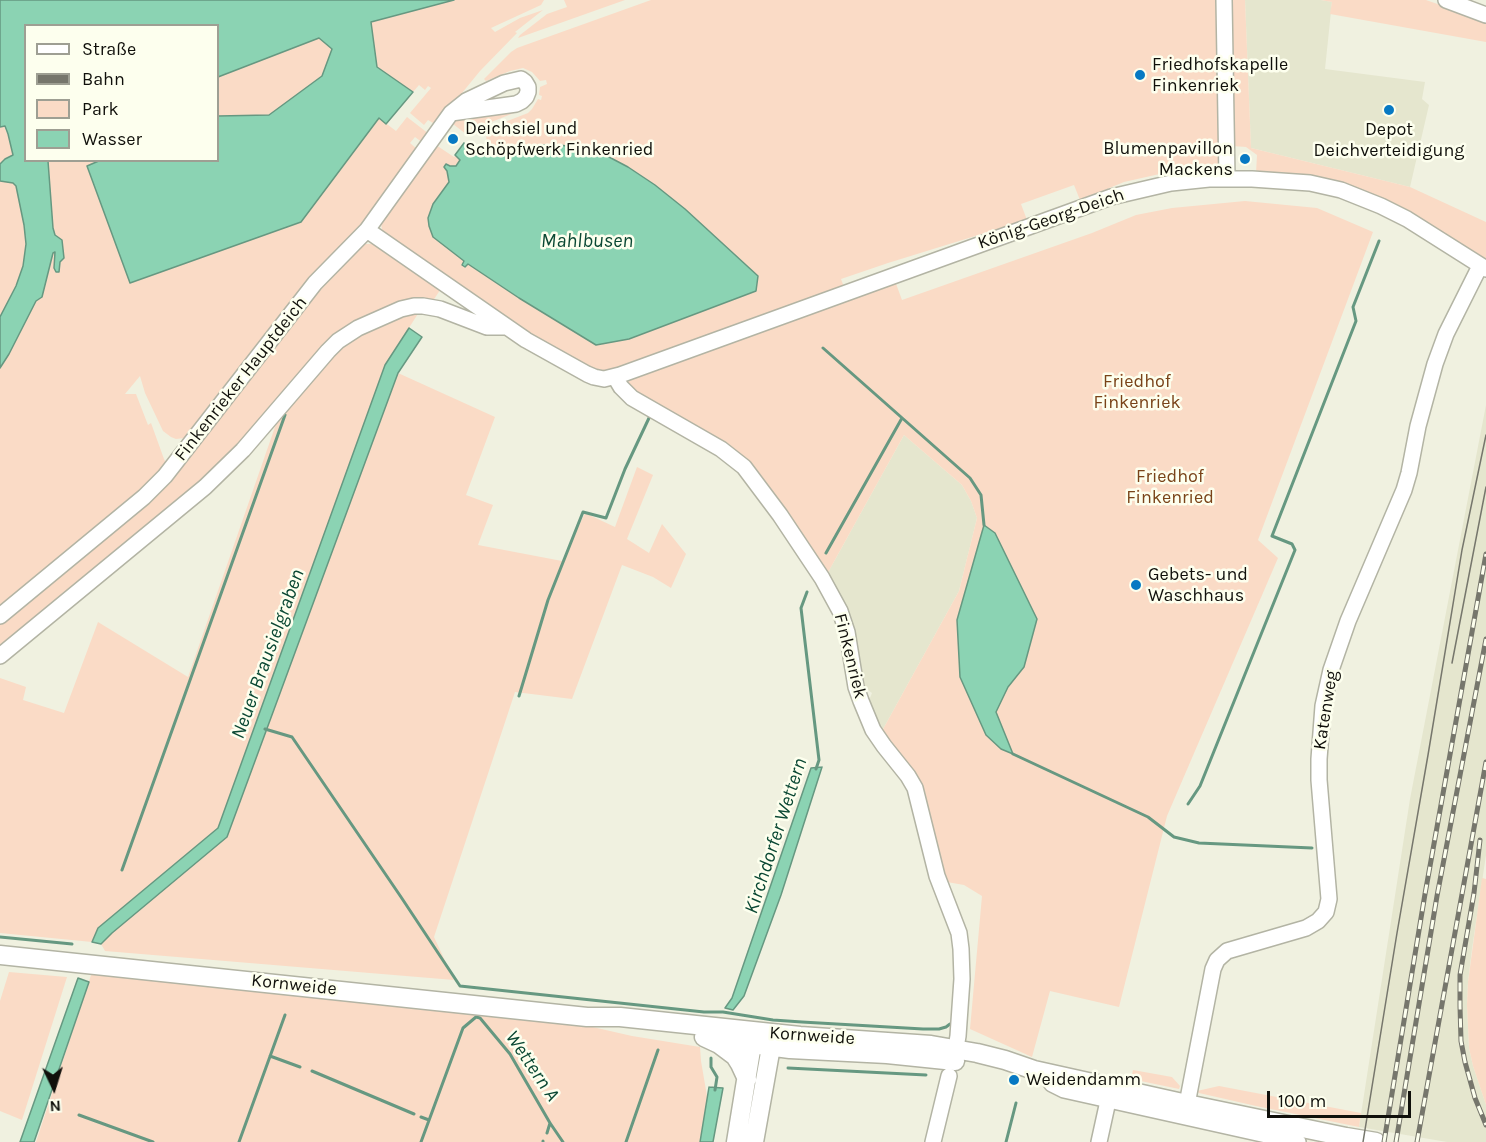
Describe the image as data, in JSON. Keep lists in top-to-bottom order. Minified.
{"streets":{"main road":["Kornweide"],"street":["König-Georg-Deich","Finkenrieker Hauptdeich","Finkenriek","Katenweg"]},"crossings":[["König-Georg-Deich","Finkenriek"],["König-Georg-Deich","Katenweg"],["Finkenriek","Kornweide"],["Katenweg","Kornweide"]],"water":["Mahlbusen","Neuer Brausielgraben","Kirchdorfer Wettern","Wettern A"],"parks":["Friedhof Finkenriek","Friedhof Finkenried"],"places":["Friedhofskapelle Finkenriek","Depot Deichverteidigung","Deichsiel und Schöpfwerk Finkenried","Blumenpavillon Mackens","Gebets- und Waschhaus","Weidendamm"],"legend":["Straße","Bahn","Park","Wasser"],"scale_bar":"100 m","north":"bottom"}
